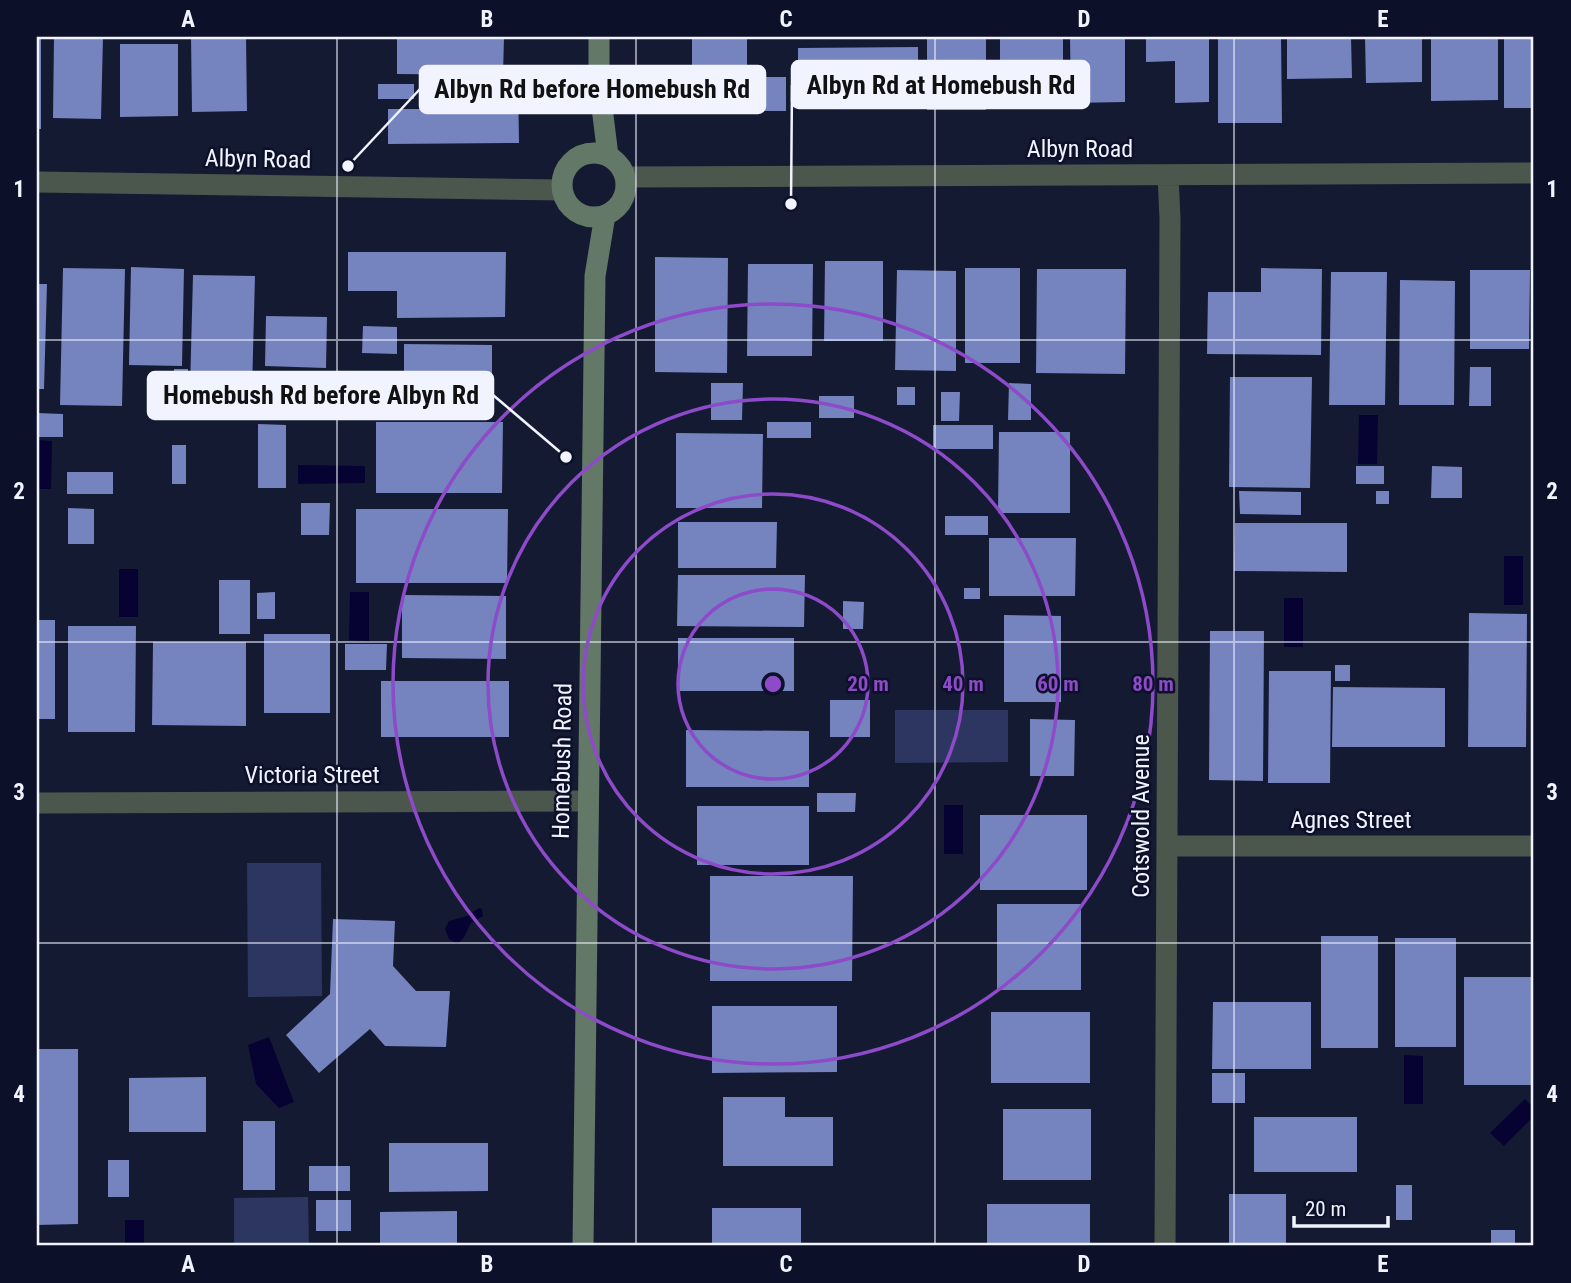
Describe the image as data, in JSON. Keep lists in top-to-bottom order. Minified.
{"streets":{"main road":["Homebush Road"],"street":["Albyn Road","Victoria Street","Cotswold Avenue","Agnes Street"]},"crossings":[["Albyn Road","Homebush Road"],["Albyn Road","Cotswold Avenue"],["Homebush Road","Victoria Street"],["Cotswold Avenue","Agnes Street"]],"places":["Albyn Rd before Homebush Rd","Albyn Rd at Homebush Rd","Homebush Rd before Albyn Rd"],"scale_bar":"20 m","grid":{"columns":["A","B","C","D","E"],"rows":["1","2","3","4"]},"rings":["20 m","40 m","60 m","80 m"]}
